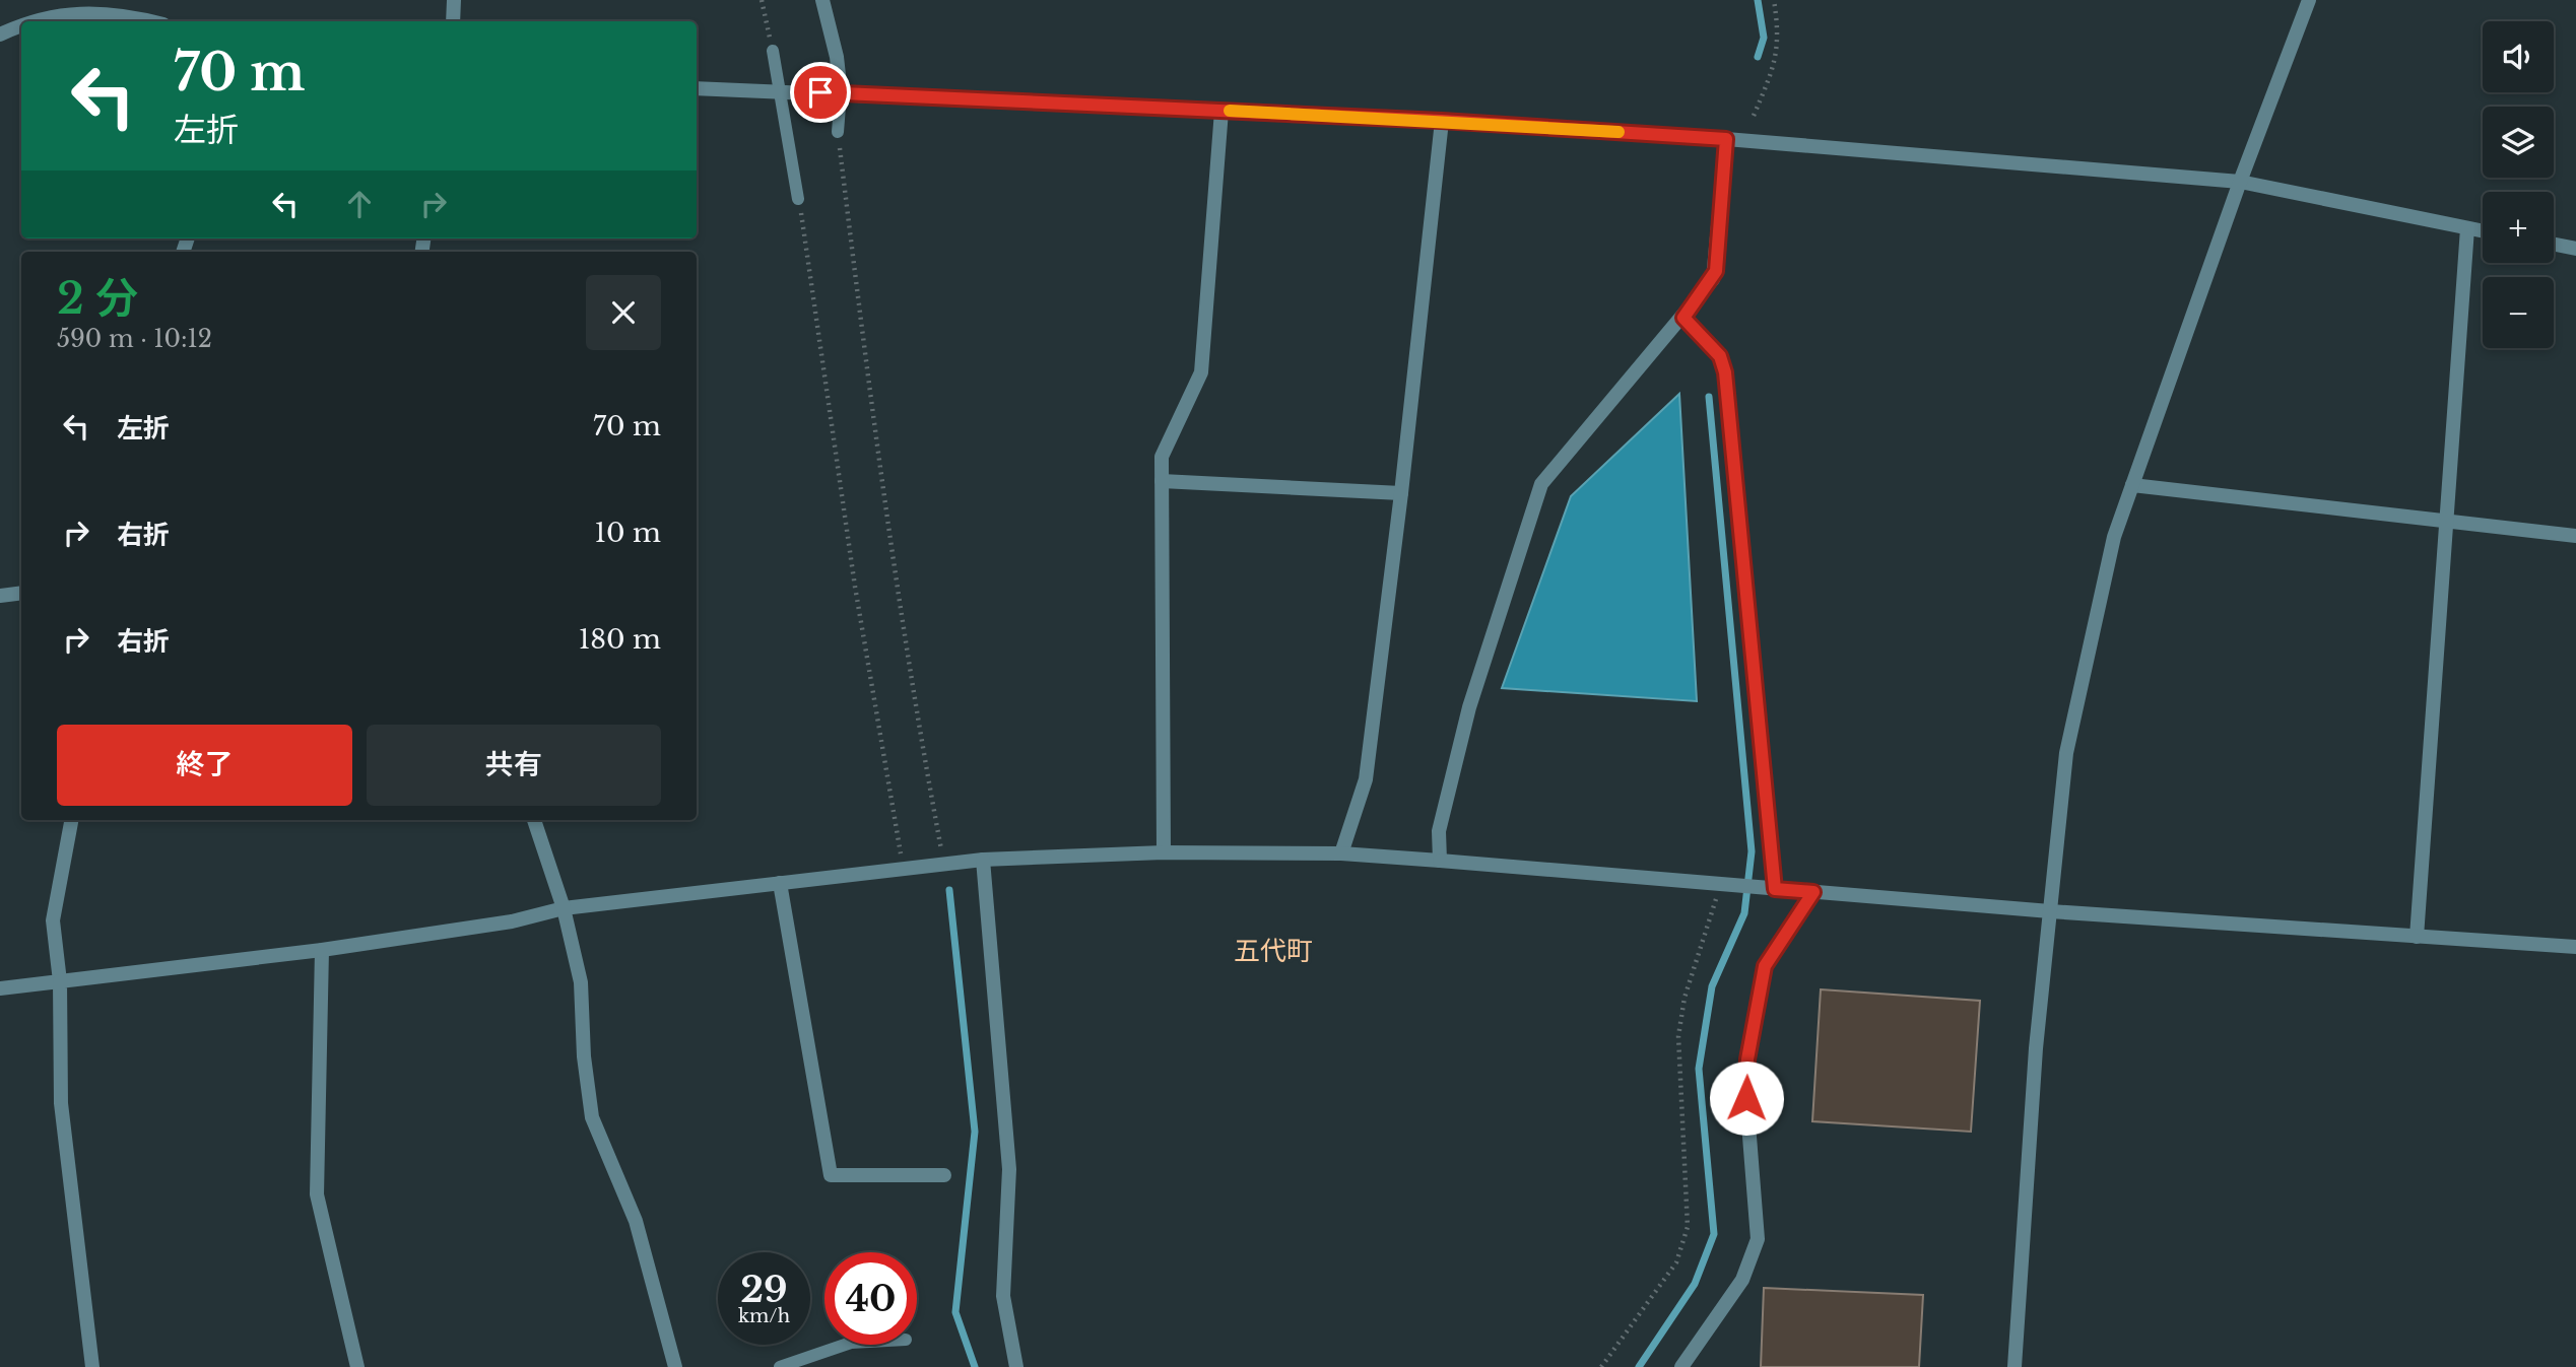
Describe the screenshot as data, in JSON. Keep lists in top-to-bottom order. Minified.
{"districts":["五代町"],"page":{"map_buttons":["+","−"],"turn":["70 m","左折"],"heading":["2 分","590 m · 10:12"],"list":[{"name":"左折","value":"70 m"},{"name":"右折","value":"10 m"},{"name":"右折","value":"180 m"}],"buttons":["終了","共有"],"speed":"29 km/h","limit":"40"}}
